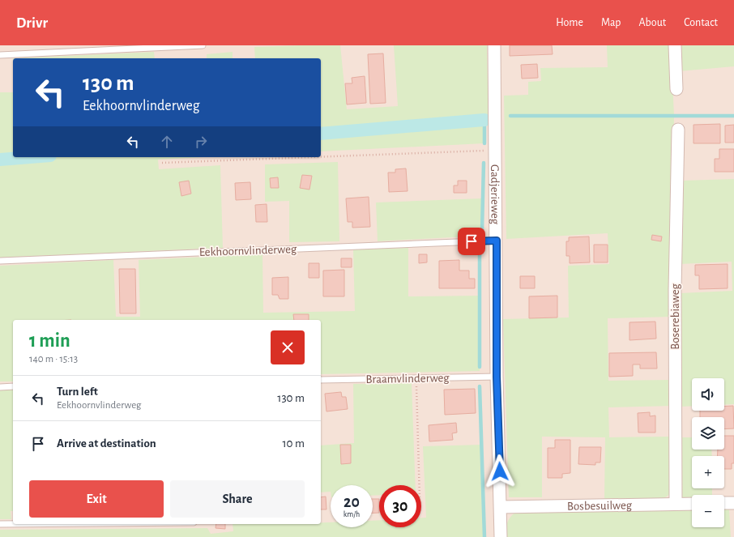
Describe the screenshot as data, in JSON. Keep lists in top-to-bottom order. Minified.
{"streets":{"street":["Gadjerieweg","Boserebiaweg","Bosbesuilweg"],"lane":["Eekhoornvlinderweg","Braamvlinderweg"]},"crossings":[["Gadjerieweg","Eekhoornvlinderweg"],["Gadjerieweg","Braamvlinderweg"],["Gadjerieweg","Bosbesuilweg"],["Boserebiaweg","Bosbesuilweg"]],"page":{"header":"Drivr","nav":["Home","Map","About","Contact"],"turn":["130 m","Eekhoornvlinderweg"],"heading":["1 min","140 m · 15:13"],"list":[{"name":"Turn left","note":"Eekhoornvlinderweg","value":"130 m"},{"name":"Arrive at destination","value":"10 m"}],"map_buttons":["+","−"],"buttons":["Exit","Share"],"speed":"20 km/h","limit":"30"}}
